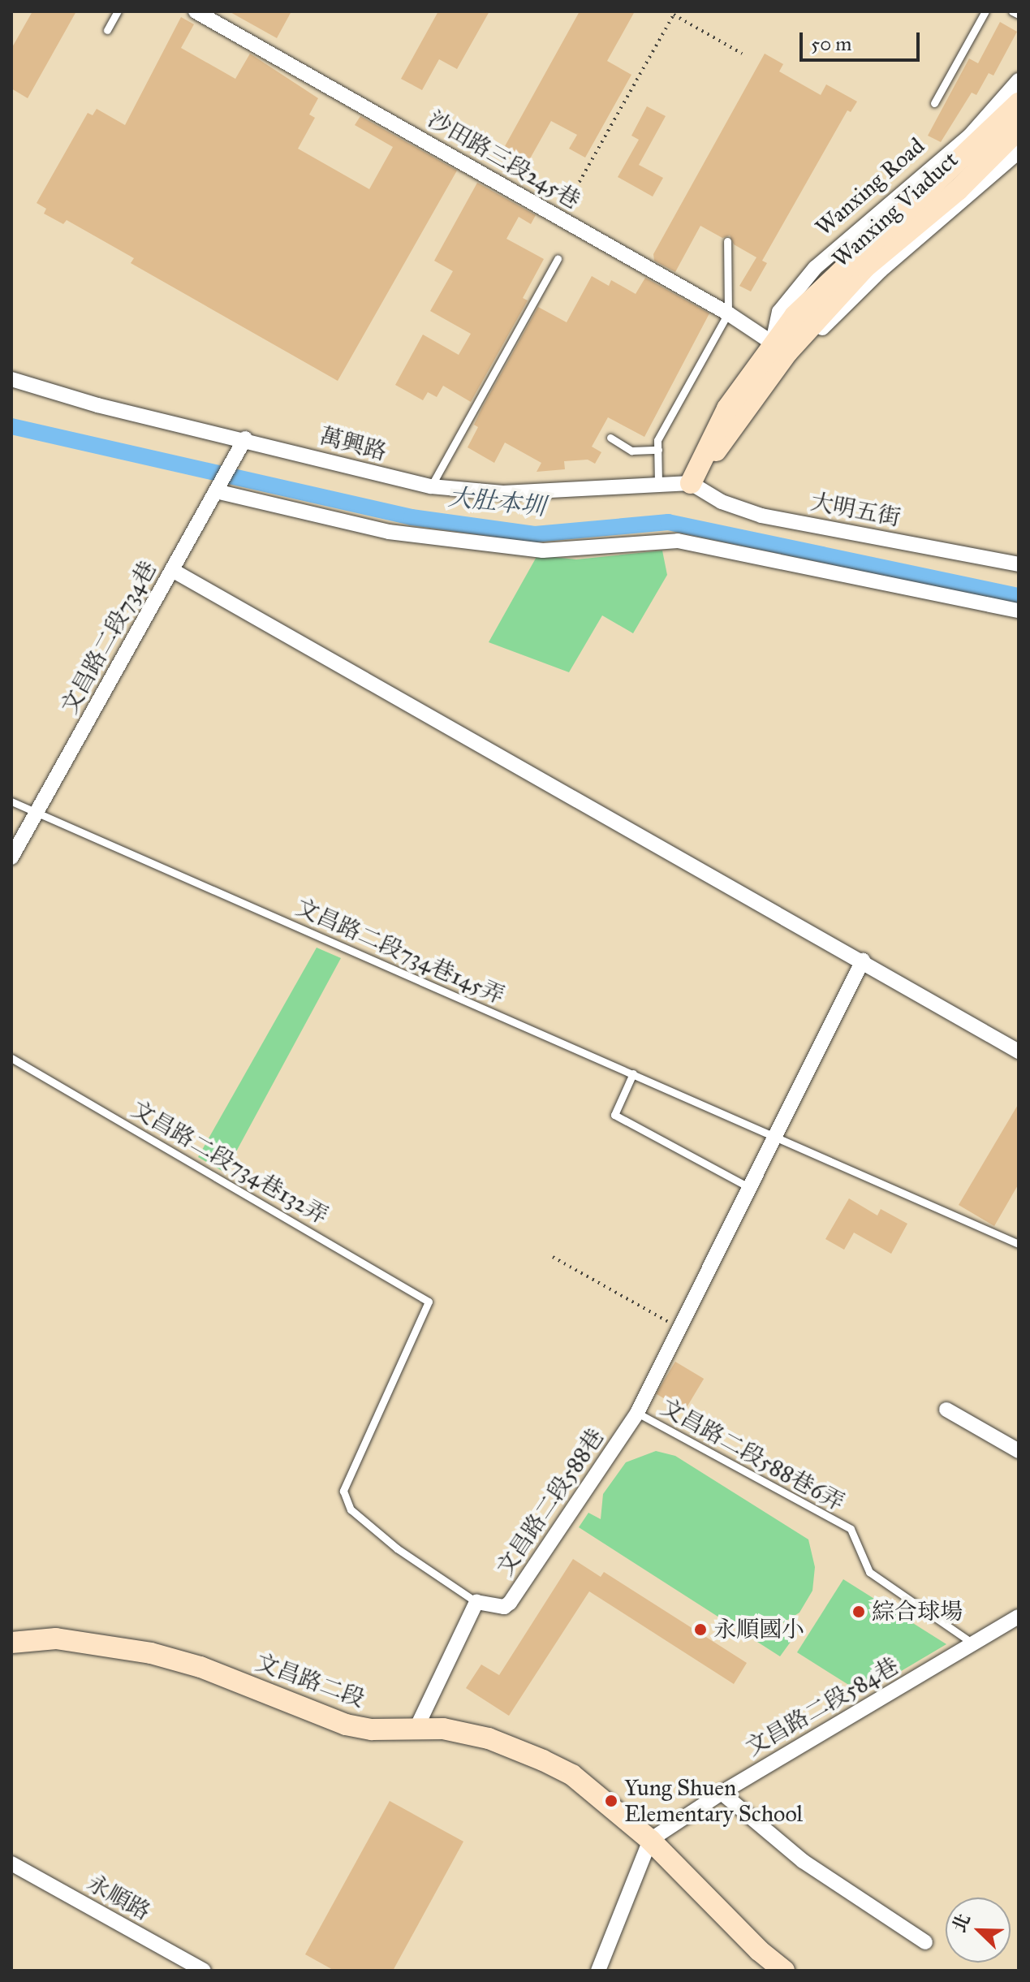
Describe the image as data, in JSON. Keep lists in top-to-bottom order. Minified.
{"streets":{"street":["沙田路三段245巷","Wanxing Road","Wanxing Viaduct","萬興路","大明五街","文昌路二段734巷","文昌路二段588巷","文昌路二段","文昌路二段584巷","永順路"],"lane":["文昌路二段734巷145弄","文昌路二段734巷132弄","文昌路二段588巷6弄"]},"crossings":[["沙田路三段245巷","Wanxing Road"],["Wanxing Road","Wanxing Viaduct"],["Wanxing Road","萬興路"],["Wanxing Road","大明五街"],["萬興路","大明五街"],["萬興路","文昌路二段734巷"],["文昌路二段734巷","文昌路二段734巷145弄"],["文昌路二段734巷132弄","文昌路二段588巷"],["文昌路二段588巷6弄","文昌路二段588巷"],["文昌路二段588巷6弄","文昌路二段584巷"],["文昌路二段","文昌路二段584巷"]],"water":["大肚本圳"],"places":["綜合球場","永順國小","Yung Shuen Elementary School"],"scale_bar":"50 m","north":"top left"}
